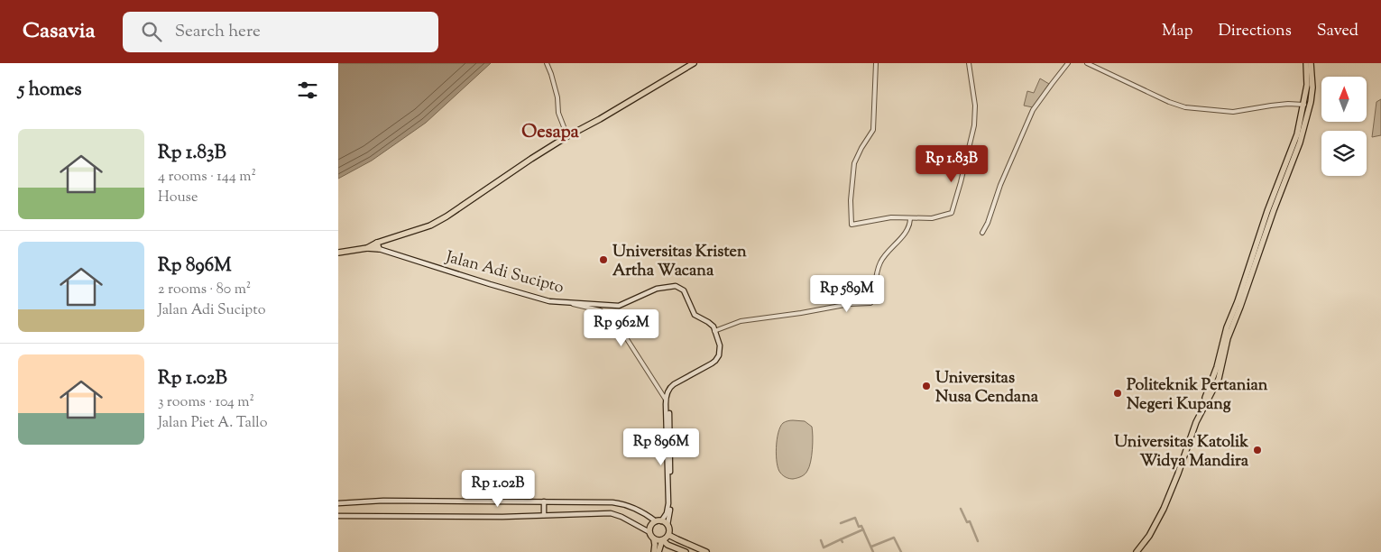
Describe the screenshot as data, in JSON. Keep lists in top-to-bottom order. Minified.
{"streets":{"main road":["Jalan Adi Sucipto"]},"districts":["Oesapa"],"places":["Universitas Kristen Artha Wacana","Universitas Nusa Cendana","Politeknik Pertanian Negeri Kupang","Universitas Katolik Widya Mandira"],"north":"top","page":{"header":"Casavia","search":"Search here","nav":["Map","Directions","Saved"],"heading":"5 homes","list":[{"name":"Rp 1.83B","note":"4 rooms · 144 m² · House"},{"name":"Rp 896M","note":"2 rooms · 80 m² · Jalan Adi Sucipto"},{"name":"Rp 1.02B","note":"3 rooms · 104 m² · Jalan Piet A. Tallo"}],"price":["Rp 1.83B","Rp 589M","Rp 962M","Rp 896M","Rp 1.02B"]}}
